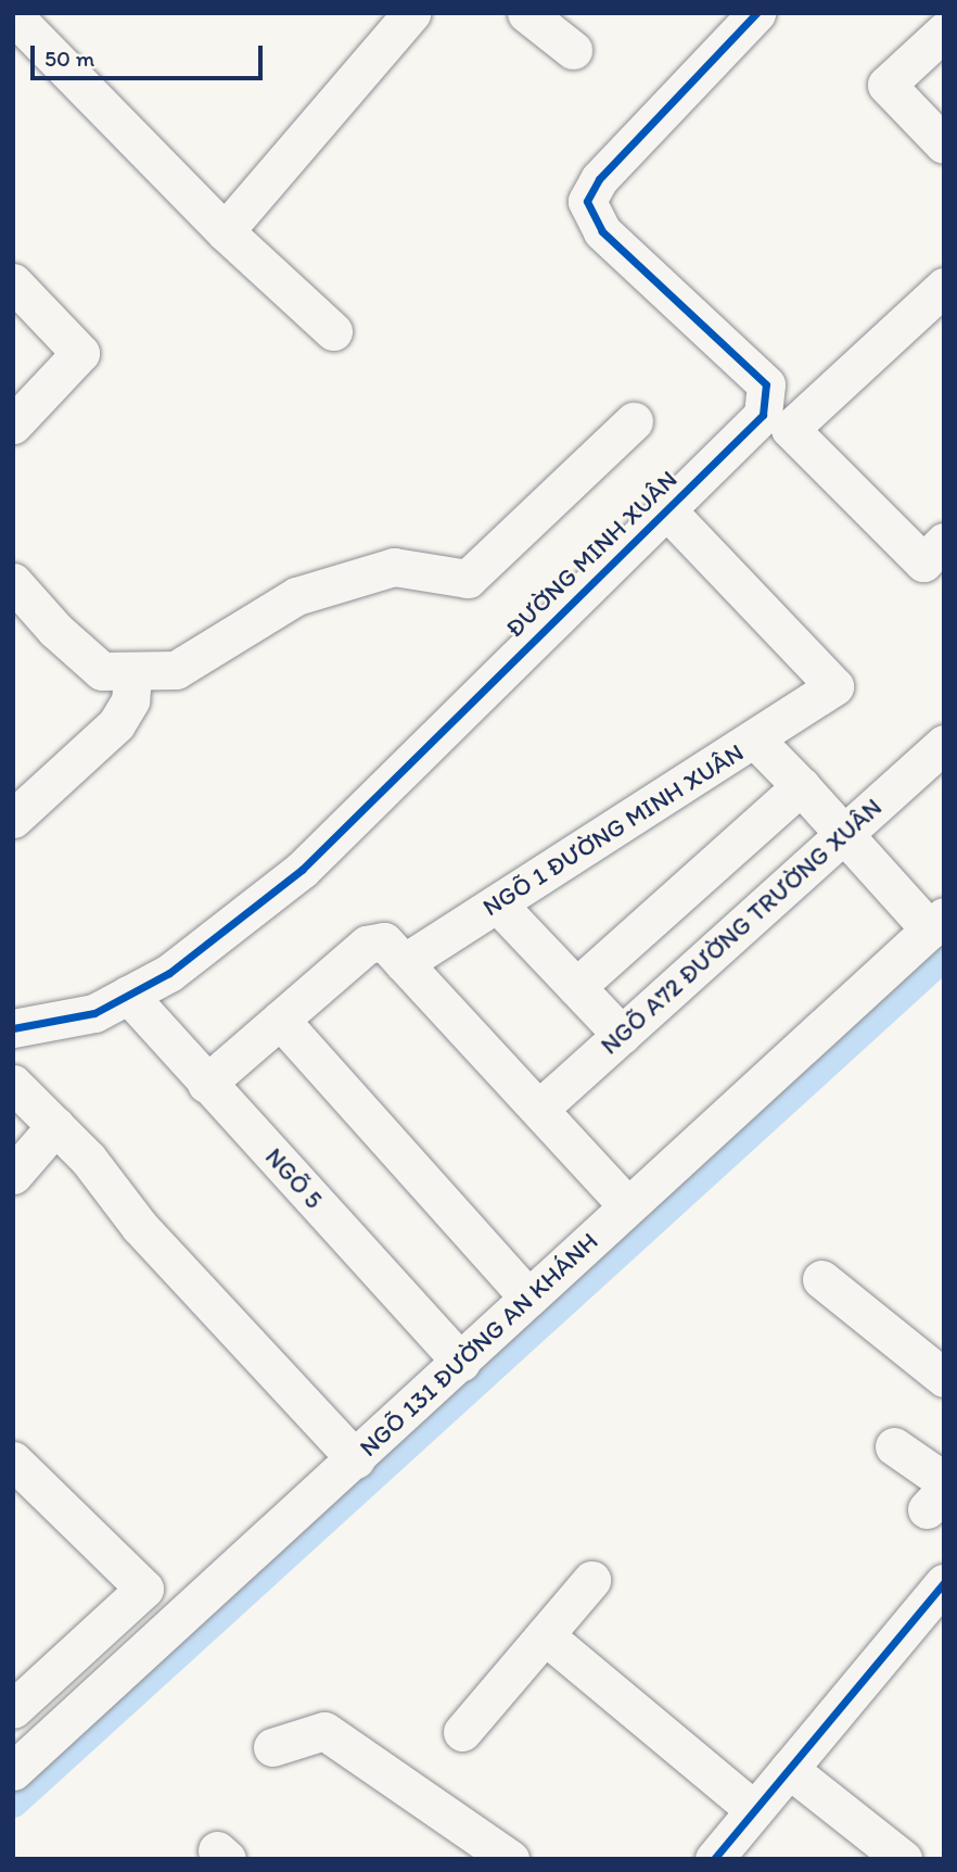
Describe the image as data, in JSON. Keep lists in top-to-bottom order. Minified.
{"streets":{"street":["ĐƯỜNG MINH XUÂN","NGÕ 1 ĐƯỜNG MINH XUÂN","NGÕ A72 ĐƯỜNG TRƯỜNG XUÂN","NGÕ 5","NGÕ 131 ĐƯỜNG AN KHÁNH"]},"crossings":[["ĐƯỜNG MINH XUÂN","NGÕ 1 ĐƯỜNG MINH XUÂN"],["ĐƯỜNG MINH XUÂN","NGÕ 5"],["NGÕ 5","NGÕ 131 ĐƯỜNG AN KHÁNH"]],"scale_bar":"50 m"}
